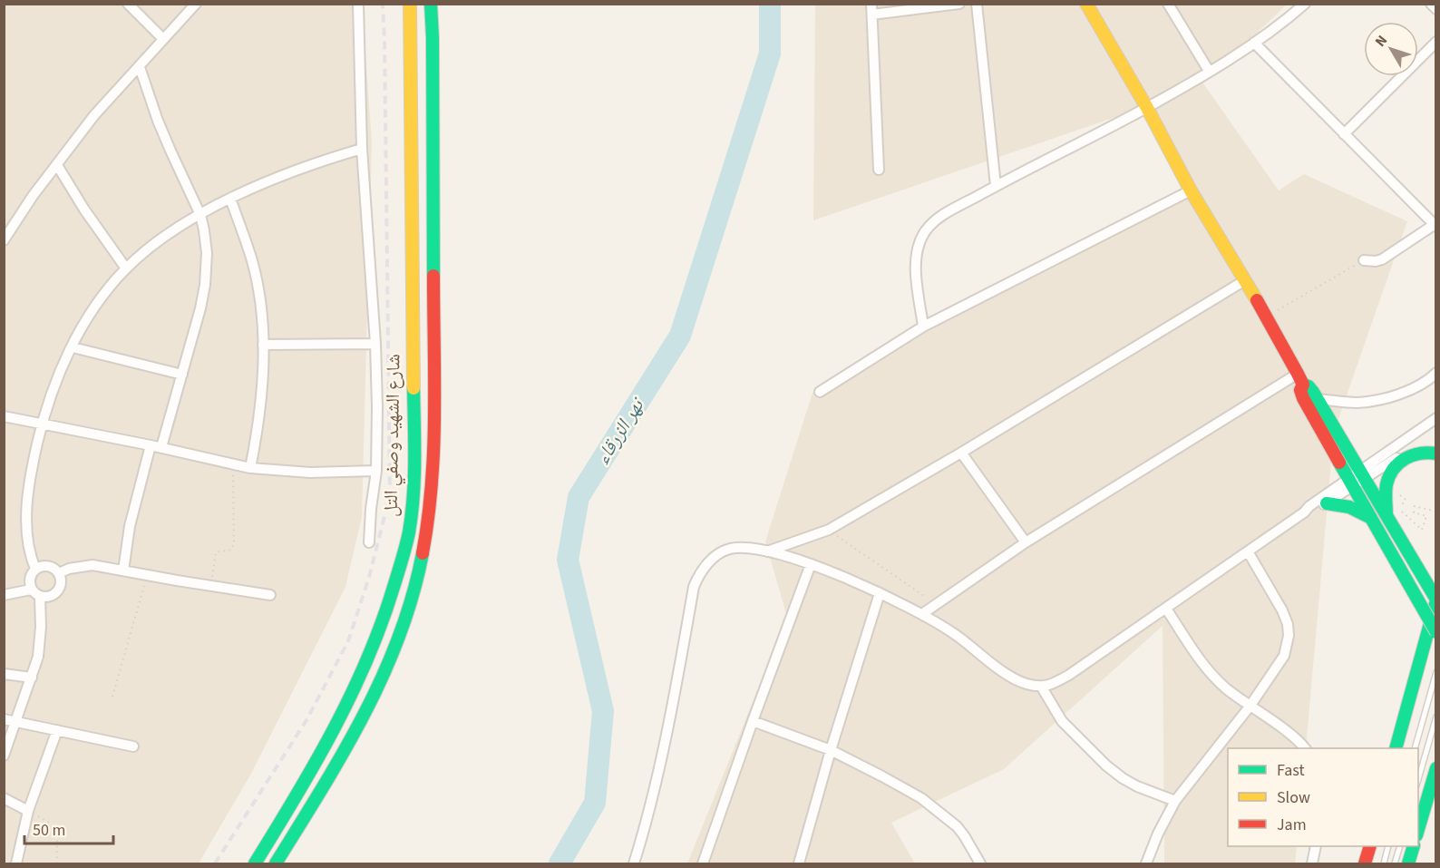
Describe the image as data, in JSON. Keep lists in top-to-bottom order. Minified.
{"streets":{"main road":["شارع الشهيد وصفي التل"]},"water":["نهر الزرقاء"],"legend":["Fast","Slow","Jam"],"scale_bar":"50 m","north":"top left"}
